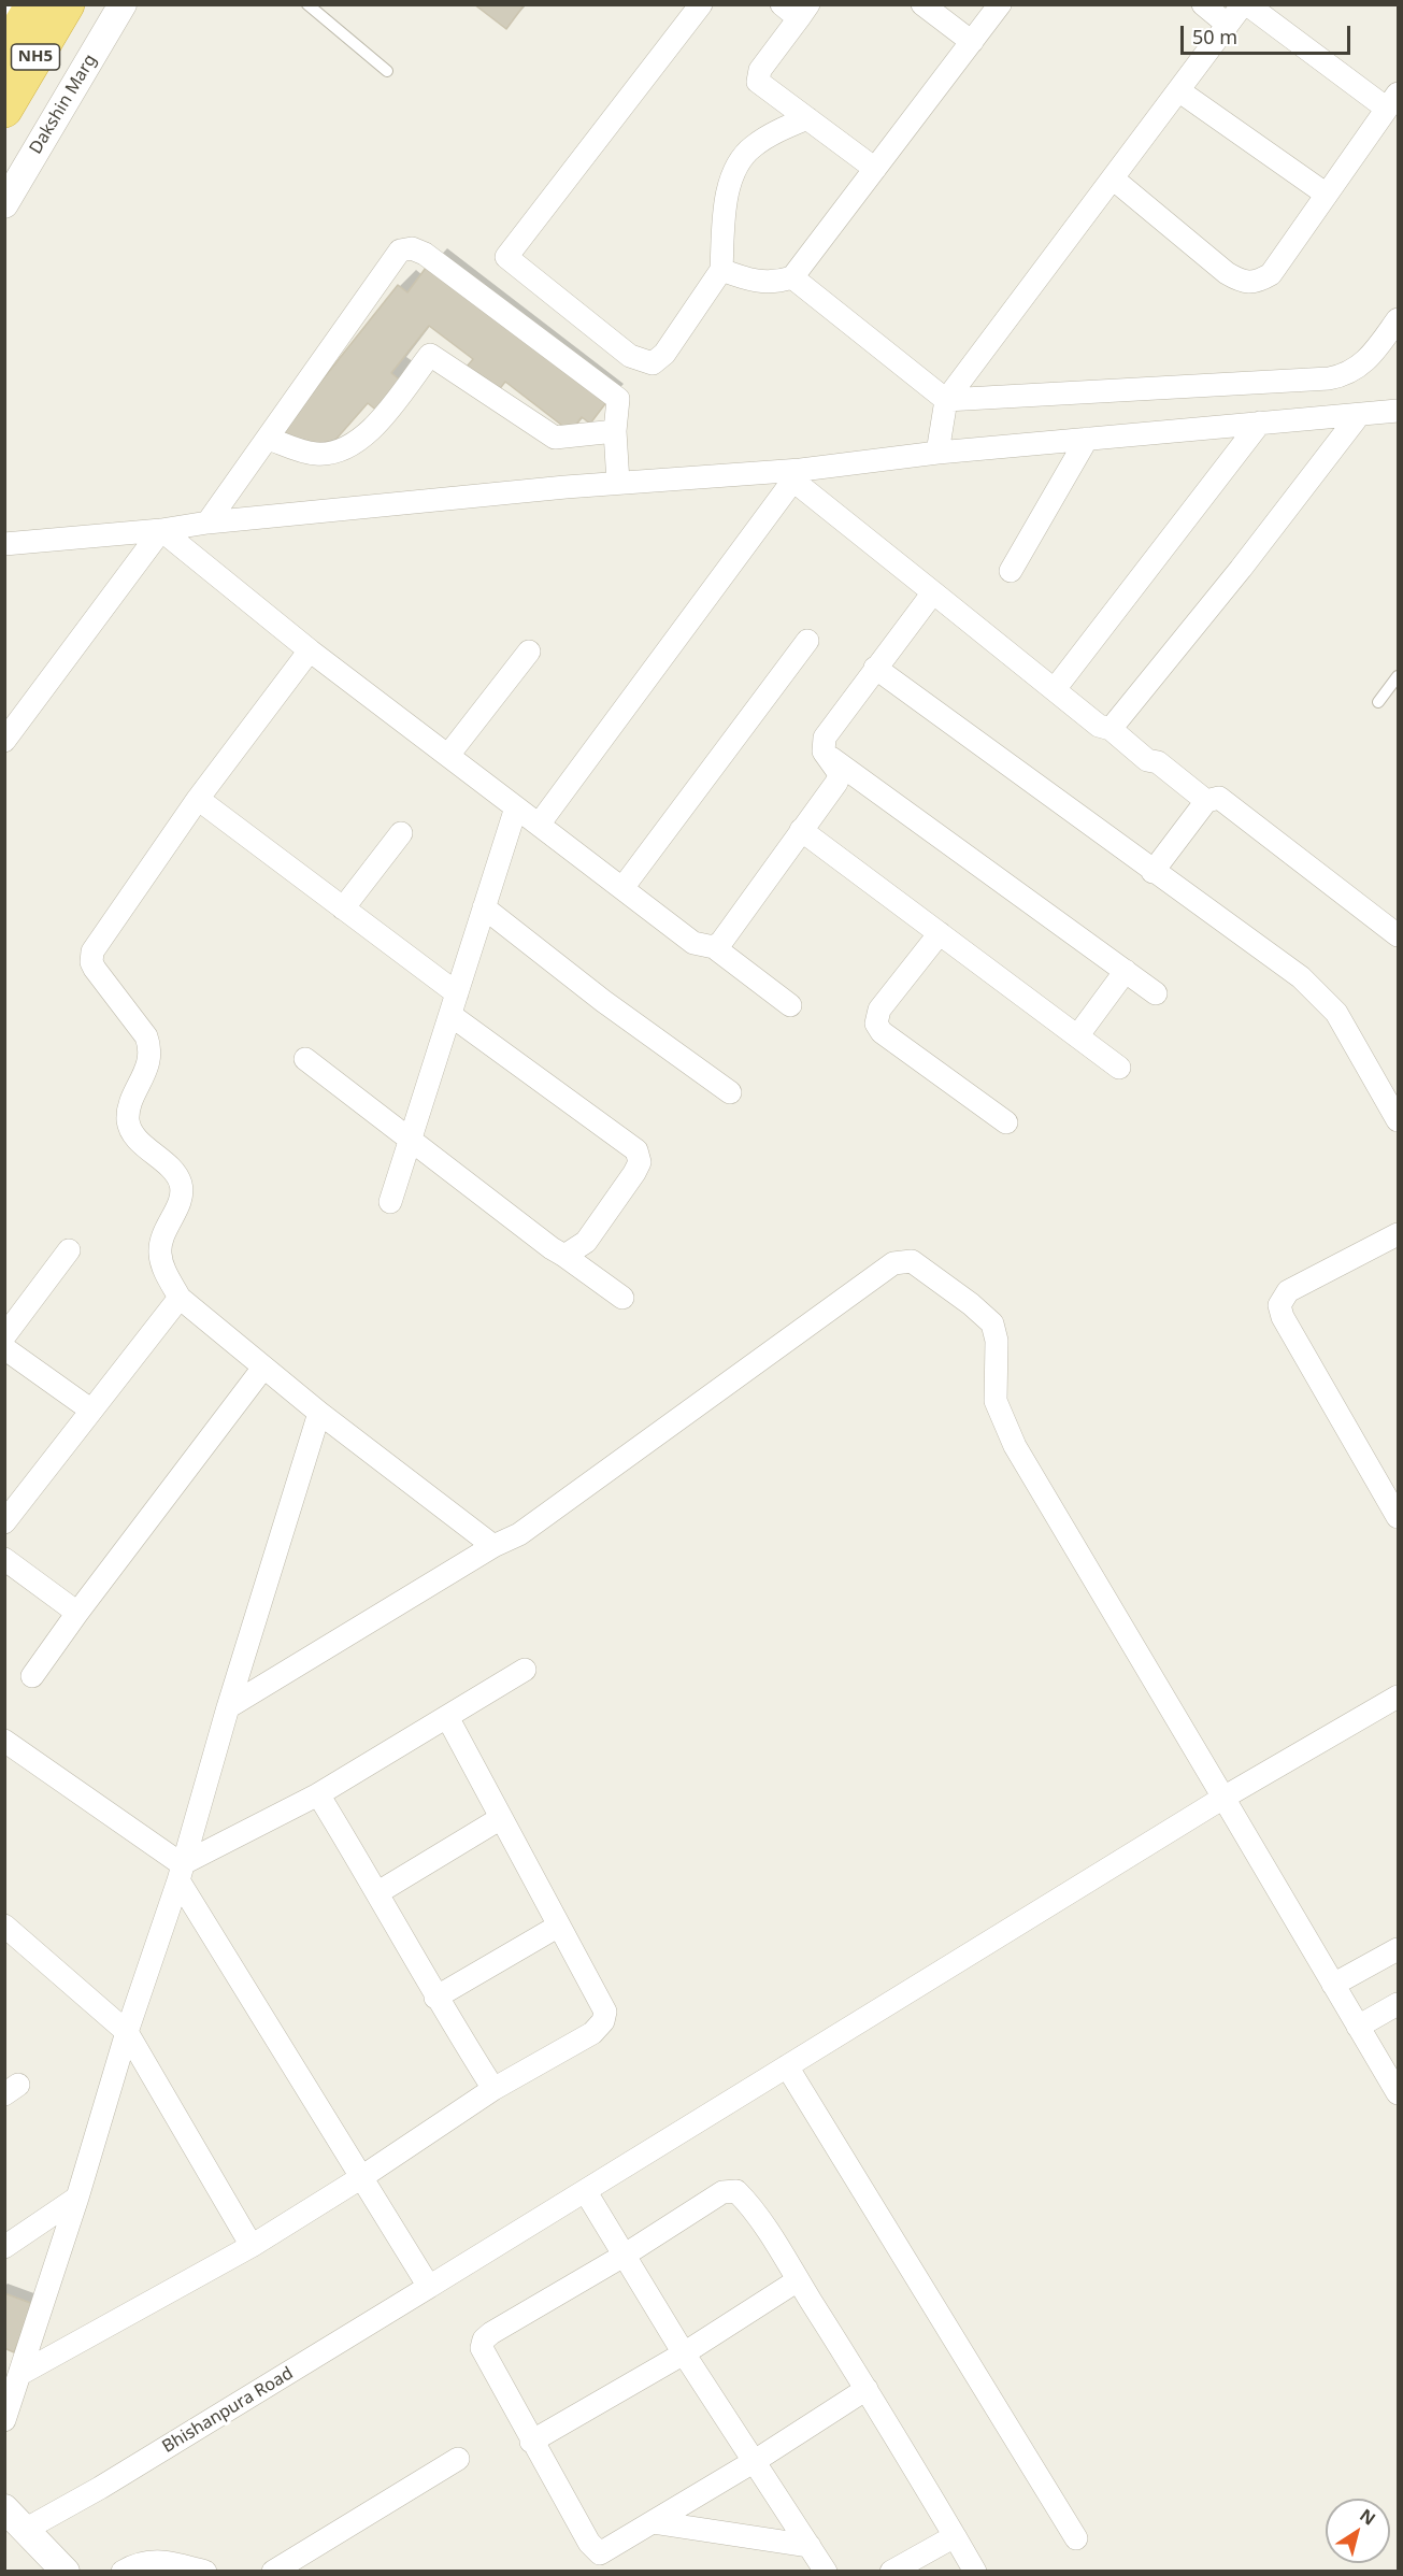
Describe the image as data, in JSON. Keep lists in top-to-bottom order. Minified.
{"streets":{"highway":["NH5"],"street":["Dakshin Marg","Bhishanpura Road"]},"scale_bar":"50 m","north":"top right"}
